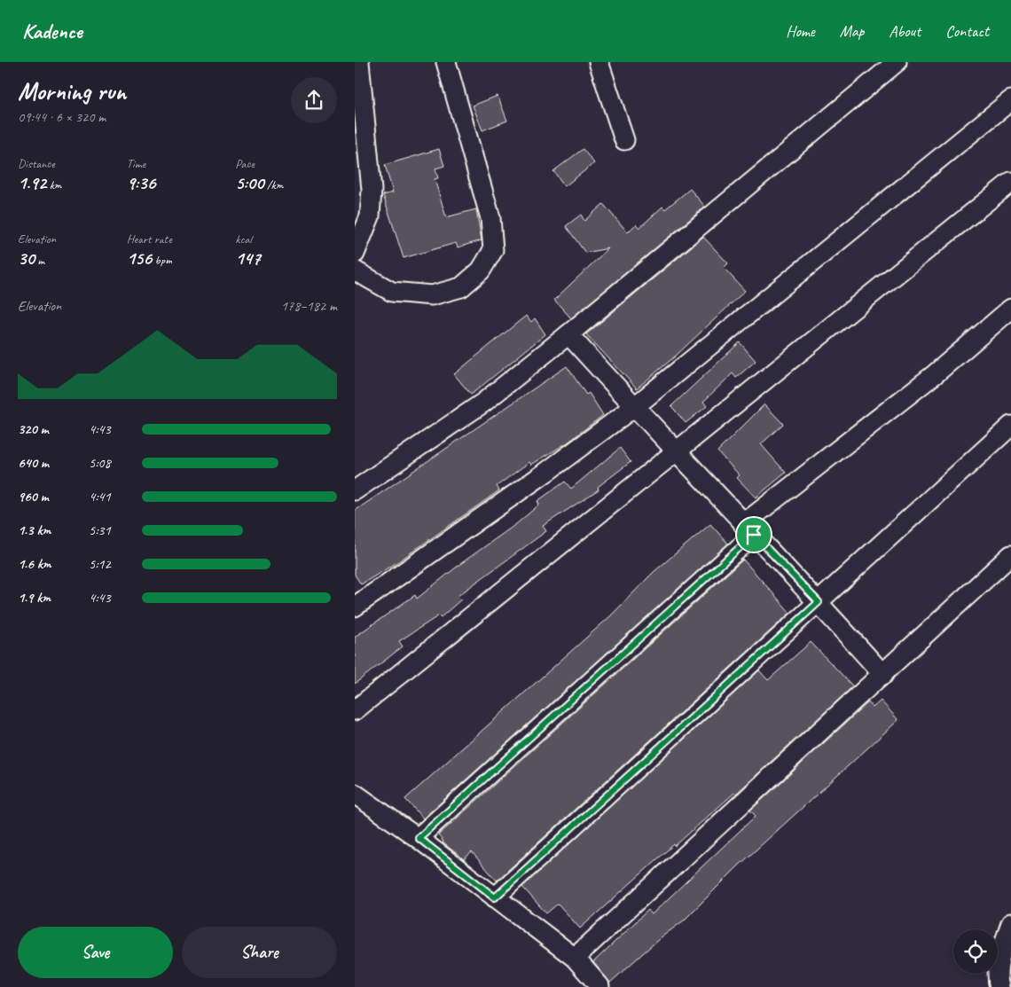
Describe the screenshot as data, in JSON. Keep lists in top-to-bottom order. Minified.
{"page":{"header":"Kadence","nav":["Home","Map","About","Contact"],"heading":["Morning run","09:44 · 6 × 320 m"],"stats":[["Distance","1.92 km"],["Time","9:36"],["Pace","5:00 /km"],["Elevation","30 m"],["Heart rate","156 bpm"],["kcal","147"]],"chart":["Elevation","178–182 m"],"list":[{"name":"320 m","note":"4:43"},{"name":"640 m","note":"5:08"},{"name":"960 m","note":"4:41"},{"name":"1.3 km","note":"5:31"},{"name":"1.6 km","note":"5:12"},{"name":"1.9 km","note":"4:43"}],"buttons":["Save","Share"]}}
